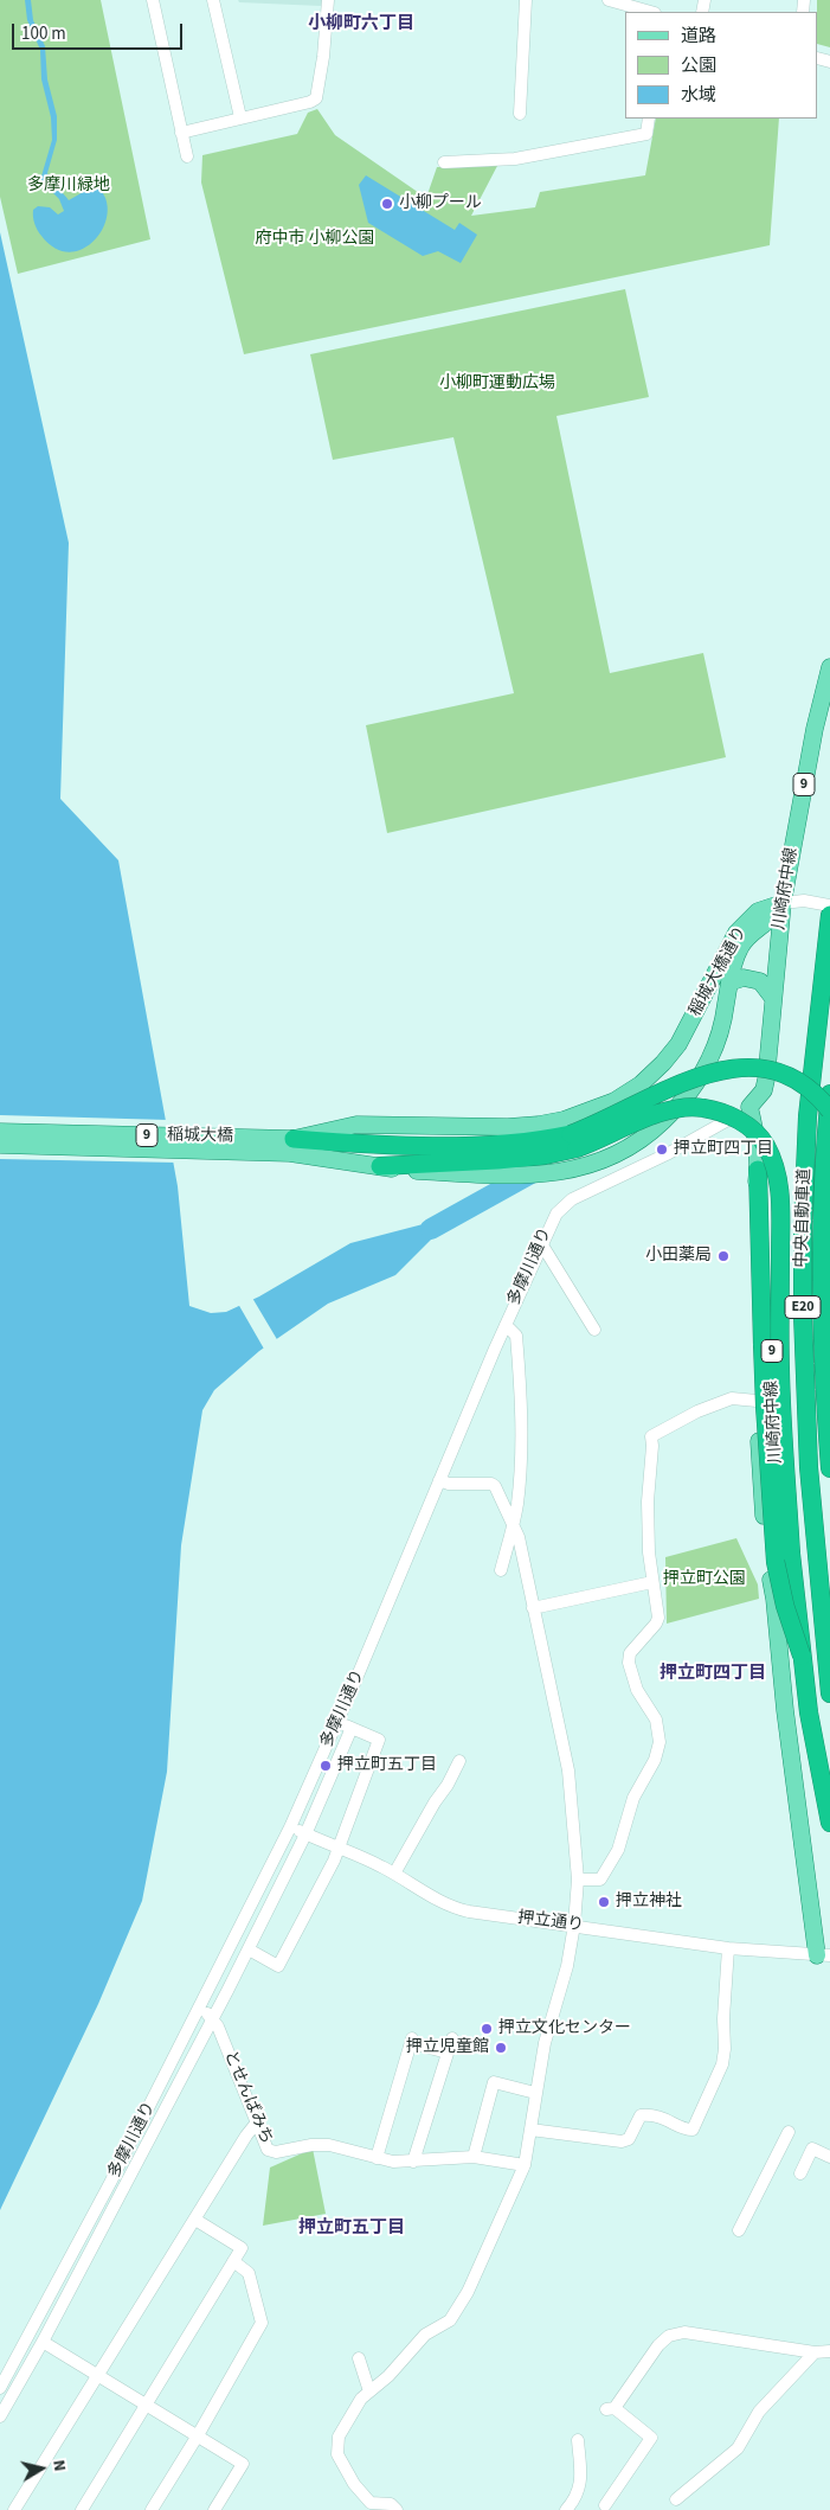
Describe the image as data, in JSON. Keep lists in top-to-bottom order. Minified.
{"streets":{"highway":["中央自動車道","E20"],"main road":["9","川崎府中線","稲城大橋通り","稲城大橋"],"street":["多摩川通り","押立通り","とせんばみち"]},"crossings":[["川崎府中線","稲城大橋通り"],["川崎府中線","多摩川通り"],["川崎府中線","押立通り"],["稲城大橋通り","稲城大橋"],["多摩川通り","押立通り"]],"districts":["小柳町六丁目","押立町四丁目","押立町五丁目"],"parks":["多摩川緑地","府中市 小柳公園","小柳町運動広場","押立町公園"],"places":["小柳プール","押立町四丁目","小田薬局","押立町五丁目","押立神社","押立文化センター","押立児童館"],"legend":["道路","公園","水域"],"scale_bar":"100 m","north":"right"}
